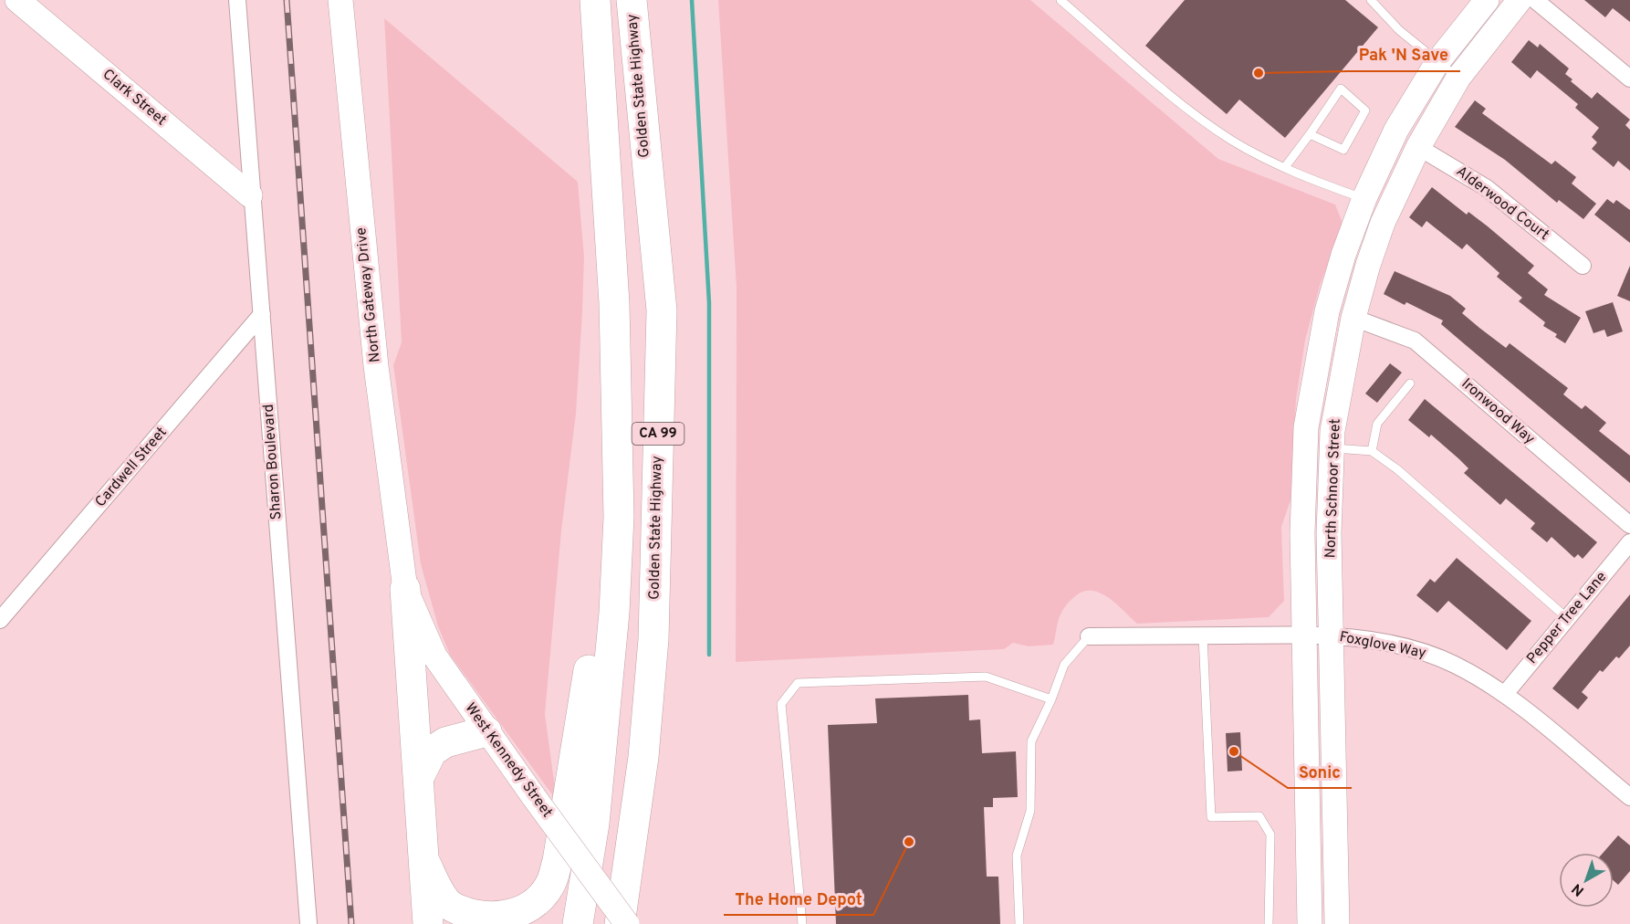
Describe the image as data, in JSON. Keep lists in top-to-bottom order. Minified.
{"streets":{"highway":["Golden State Highway","CA 99"],"street":["Clark Street","Alderwood Court","North Gateway Drive","Ironwood Way","Sharon Boulevard","Cardwell Street","North Schnoor Street","Pepper Tree Lane","Foxglove Way","West Kennedy Street"]},"crossings":[["Clark Street","Sharon Boulevard"],["Alderwood Court","North Schnoor Street"],["North Gateway Drive","West Kennedy Street"],["Ironwood Way","North Schnoor Street"],["Sharon Boulevard","Cardwell Street"],["North Schnoor Street","Foxglove Way"],["Pepper Tree Lane","Foxglove Way"]],"places":["Pak 'N Save","Sonic","The Home Depot"],"north":"bottom left"}
